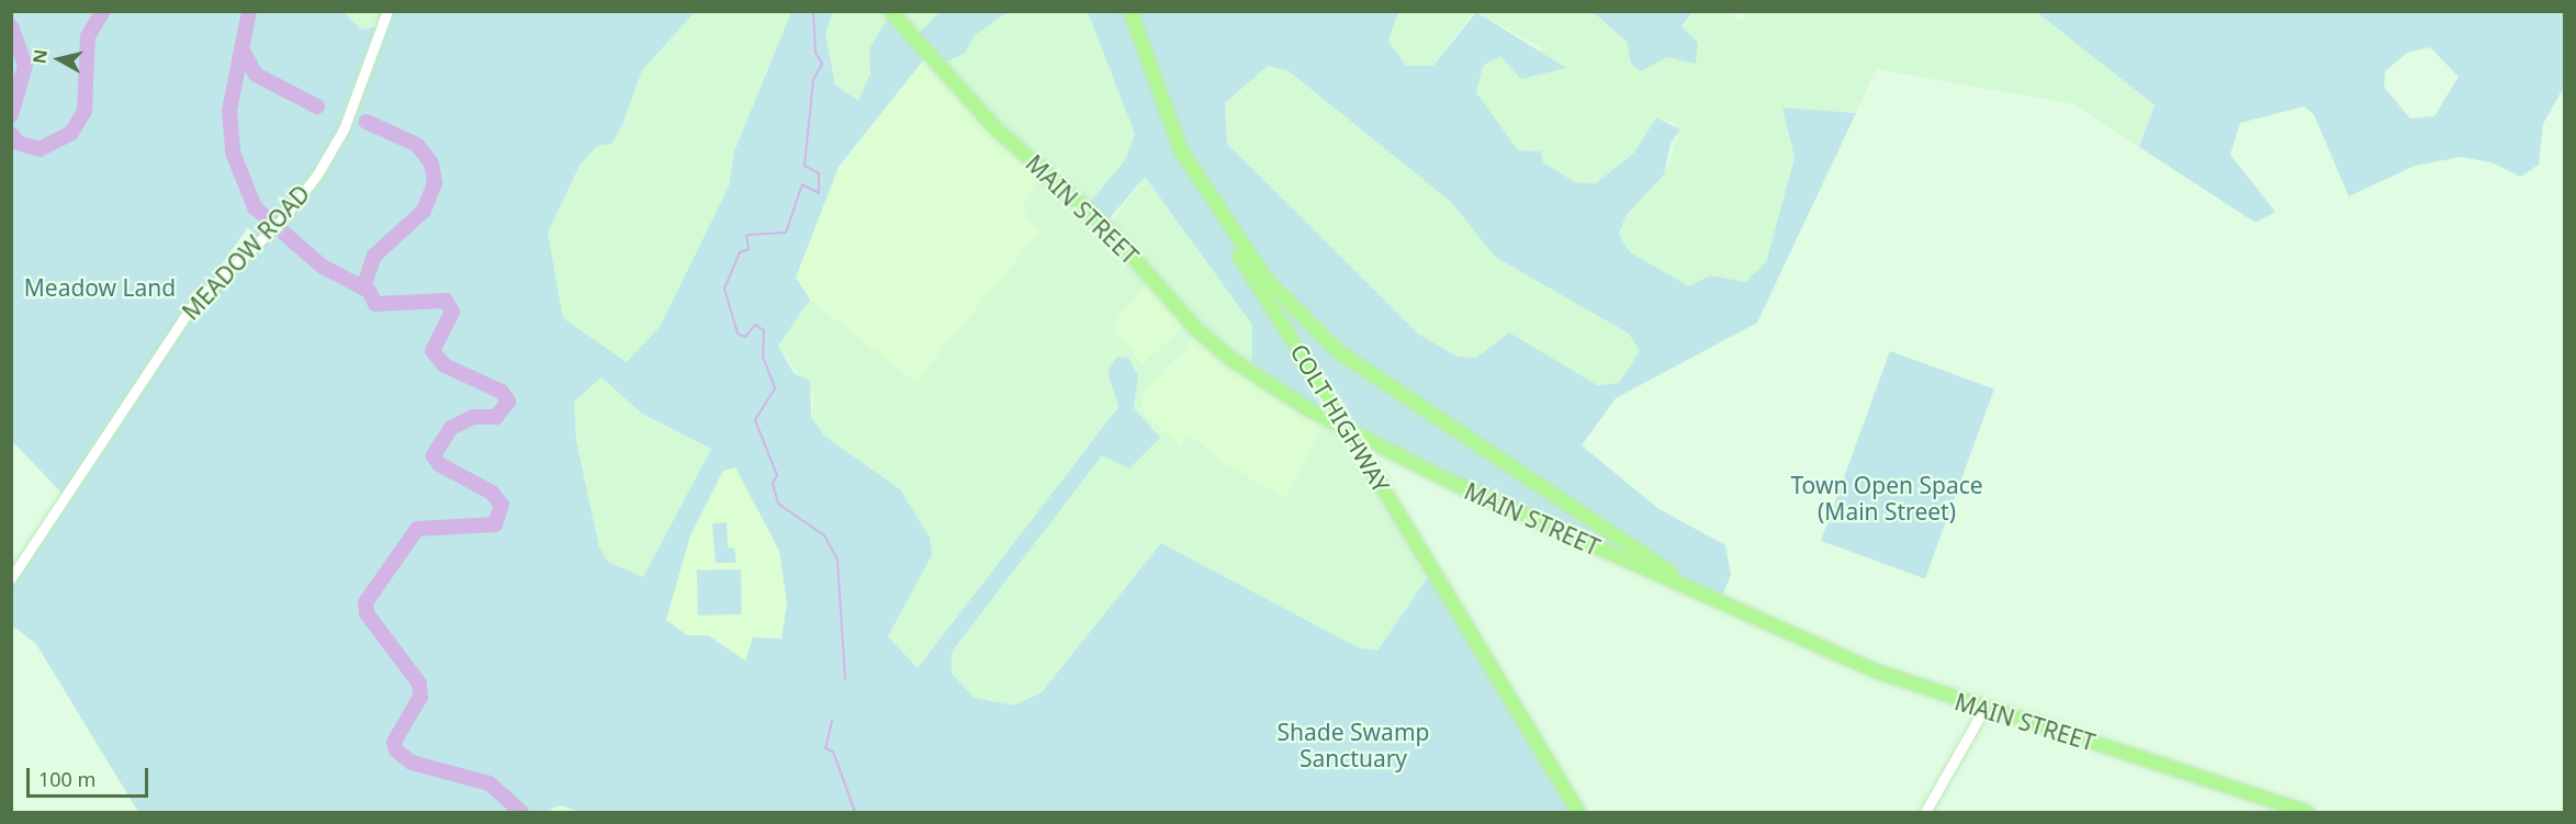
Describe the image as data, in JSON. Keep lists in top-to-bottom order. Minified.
{"streets":{"highway":["MAIN STREET","COLT HIGHWAY"],"street":["MEADOW ROAD"]},"parks":["Meadow Land","Town Open Space (Main Street)","Shade Swamp Sanctuary"],"scale_bar":"100 m","north":"left"}
